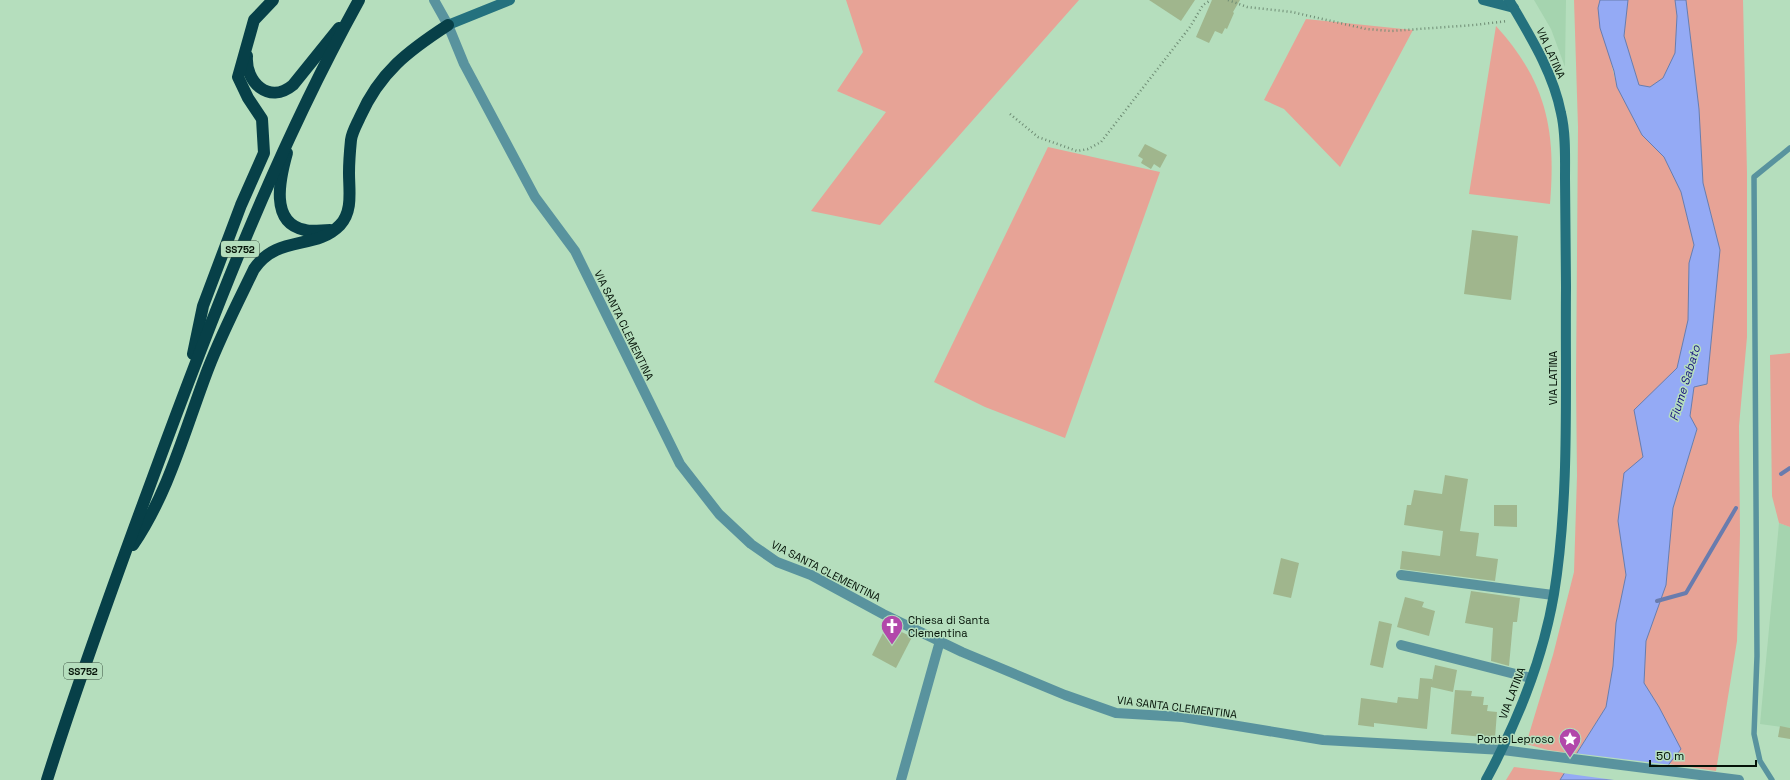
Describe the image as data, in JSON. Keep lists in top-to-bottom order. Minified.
{"streets":{"highway":["SS752"],"street":["VIA LATINA","VIA SANTA CLEMENTINA"]},"crossings":[["VIA LATINA","VIA SANTA CLEMENTINA"]],"water":["Fiume Sabato"],"places":{"church":["Chiesa di Santa Clementina"],"place":["Ponte Leproso"]},"scale_bar":"50 m"}
